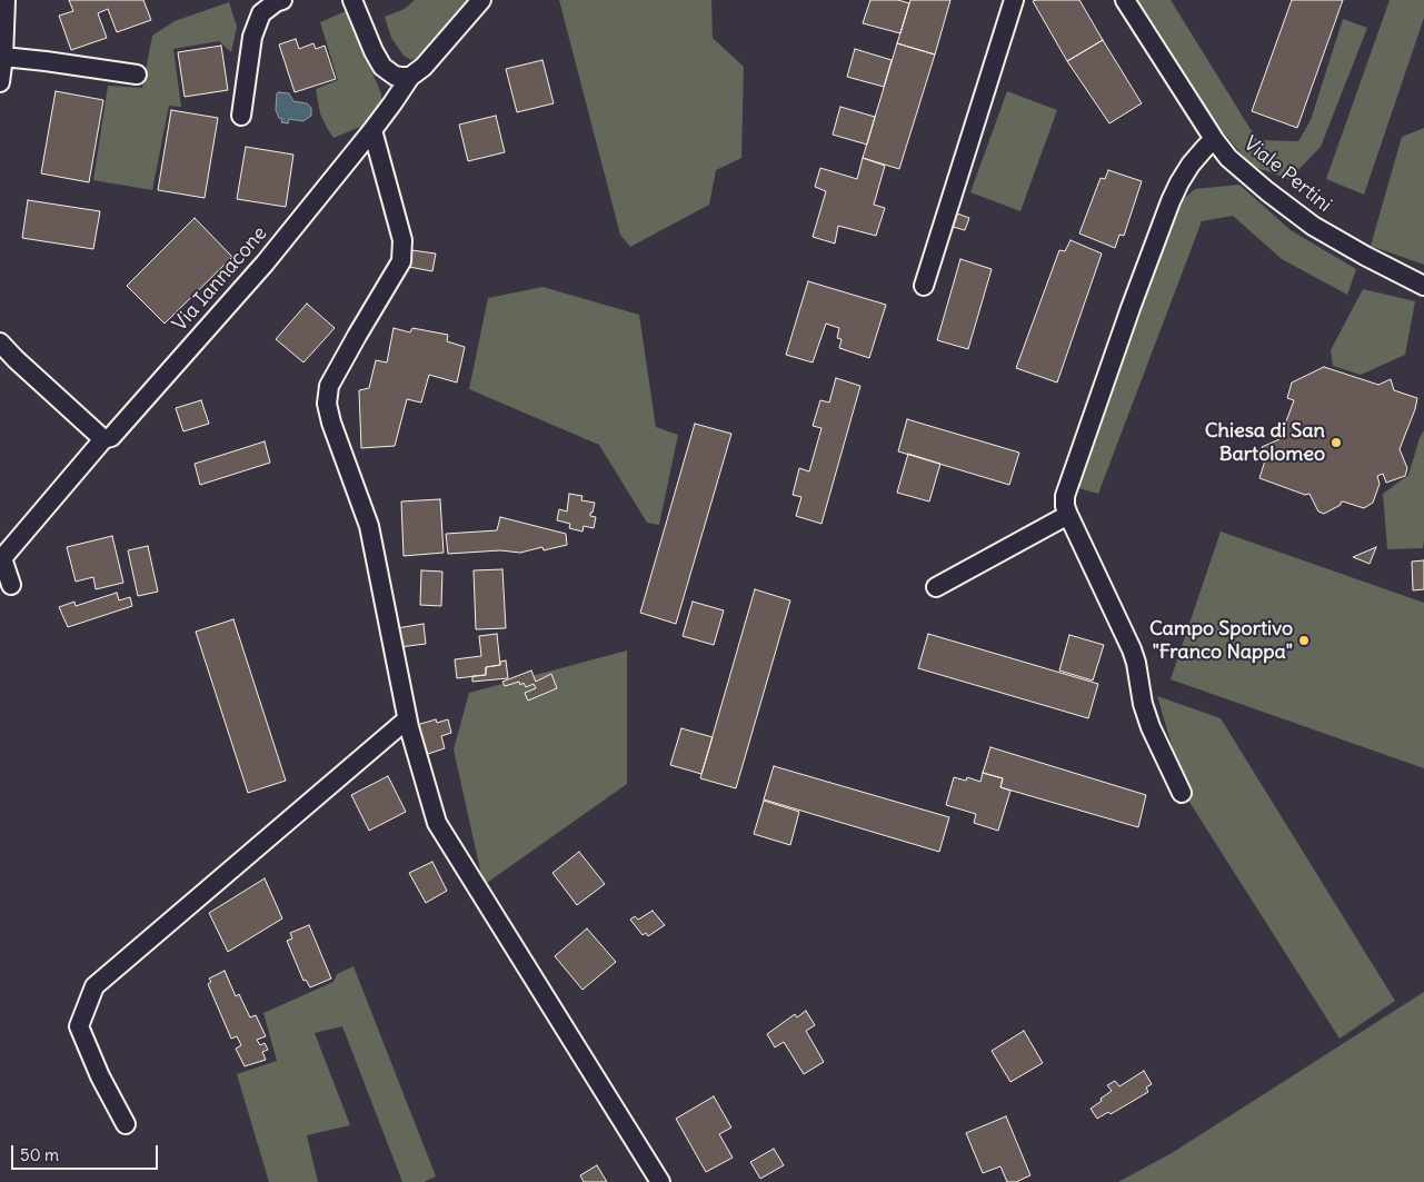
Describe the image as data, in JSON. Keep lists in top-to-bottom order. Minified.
{"streets":{"street":["Viale Pertini","Via Iannacone"]},"places":["Chiesa di San Bartolomeo","Campo Sportivo \"Franco Nappa\""],"scale_bar":"50 m"}
